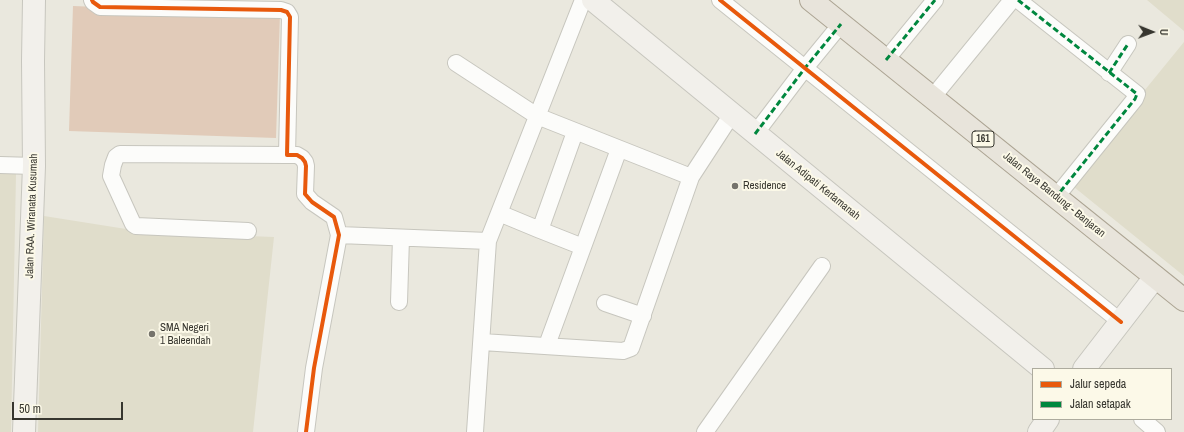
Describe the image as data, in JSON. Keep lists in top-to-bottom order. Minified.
{"streets":{"main road":["161","Jalan Adipati Kertamanah","Jalan Raya Bandung - Banjaran","Jalan RAA. Wiranata Kusumah"]},"places":["Residence","SMA Negeri 1 Baleendah"],"legend":["Jalur sepeda","Jalan setapak"],"scale_bar":"50 m","north":"right"}
